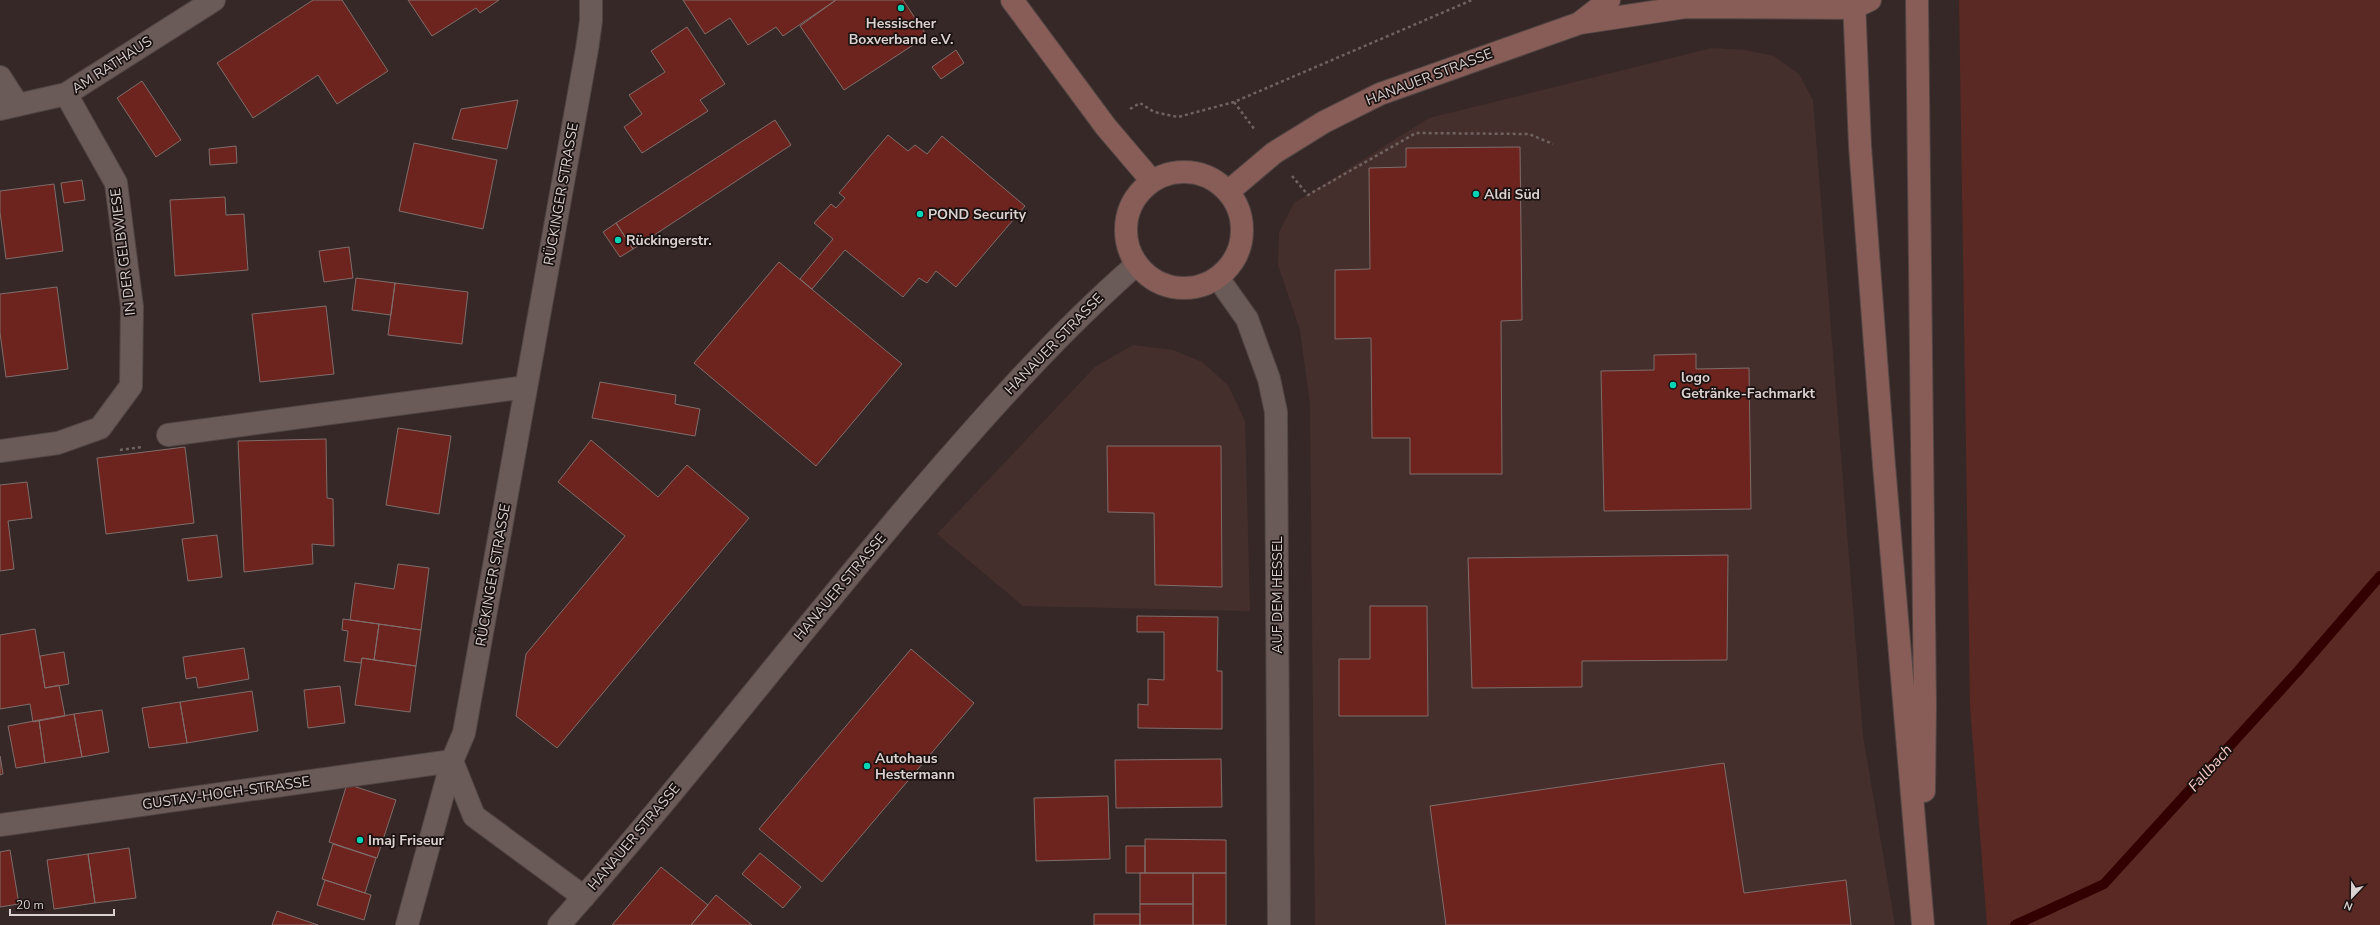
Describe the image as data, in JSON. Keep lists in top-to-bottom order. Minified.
{"streets":{"main road":["HANAUER STRASSE"],"street":["AM RATHAUS","RÜCKINGER STRASSE","IN DER GELBWIESE","AUF DEM HESSEL","GUSTAV-HOCH-STRASSE"]},"crossings":[["AM RATHAUS","IN DER GELBWIESE"],["HANAUER STRASSE","AUF DEM HESSEL"],["RÜCKINGER STRASSE","GUSTAV-HOCH-STRASSE"]],"water":["Fallbach"],"places":["Hessischer Boxverband e.V.","Aldi Süd","POND Security","Rückingerstr.","logo Getränke-Fachmarkt","Autohaus Hestermann","Imaj Friseur"],"scale_bar":"20 m","north":"bottom"}
